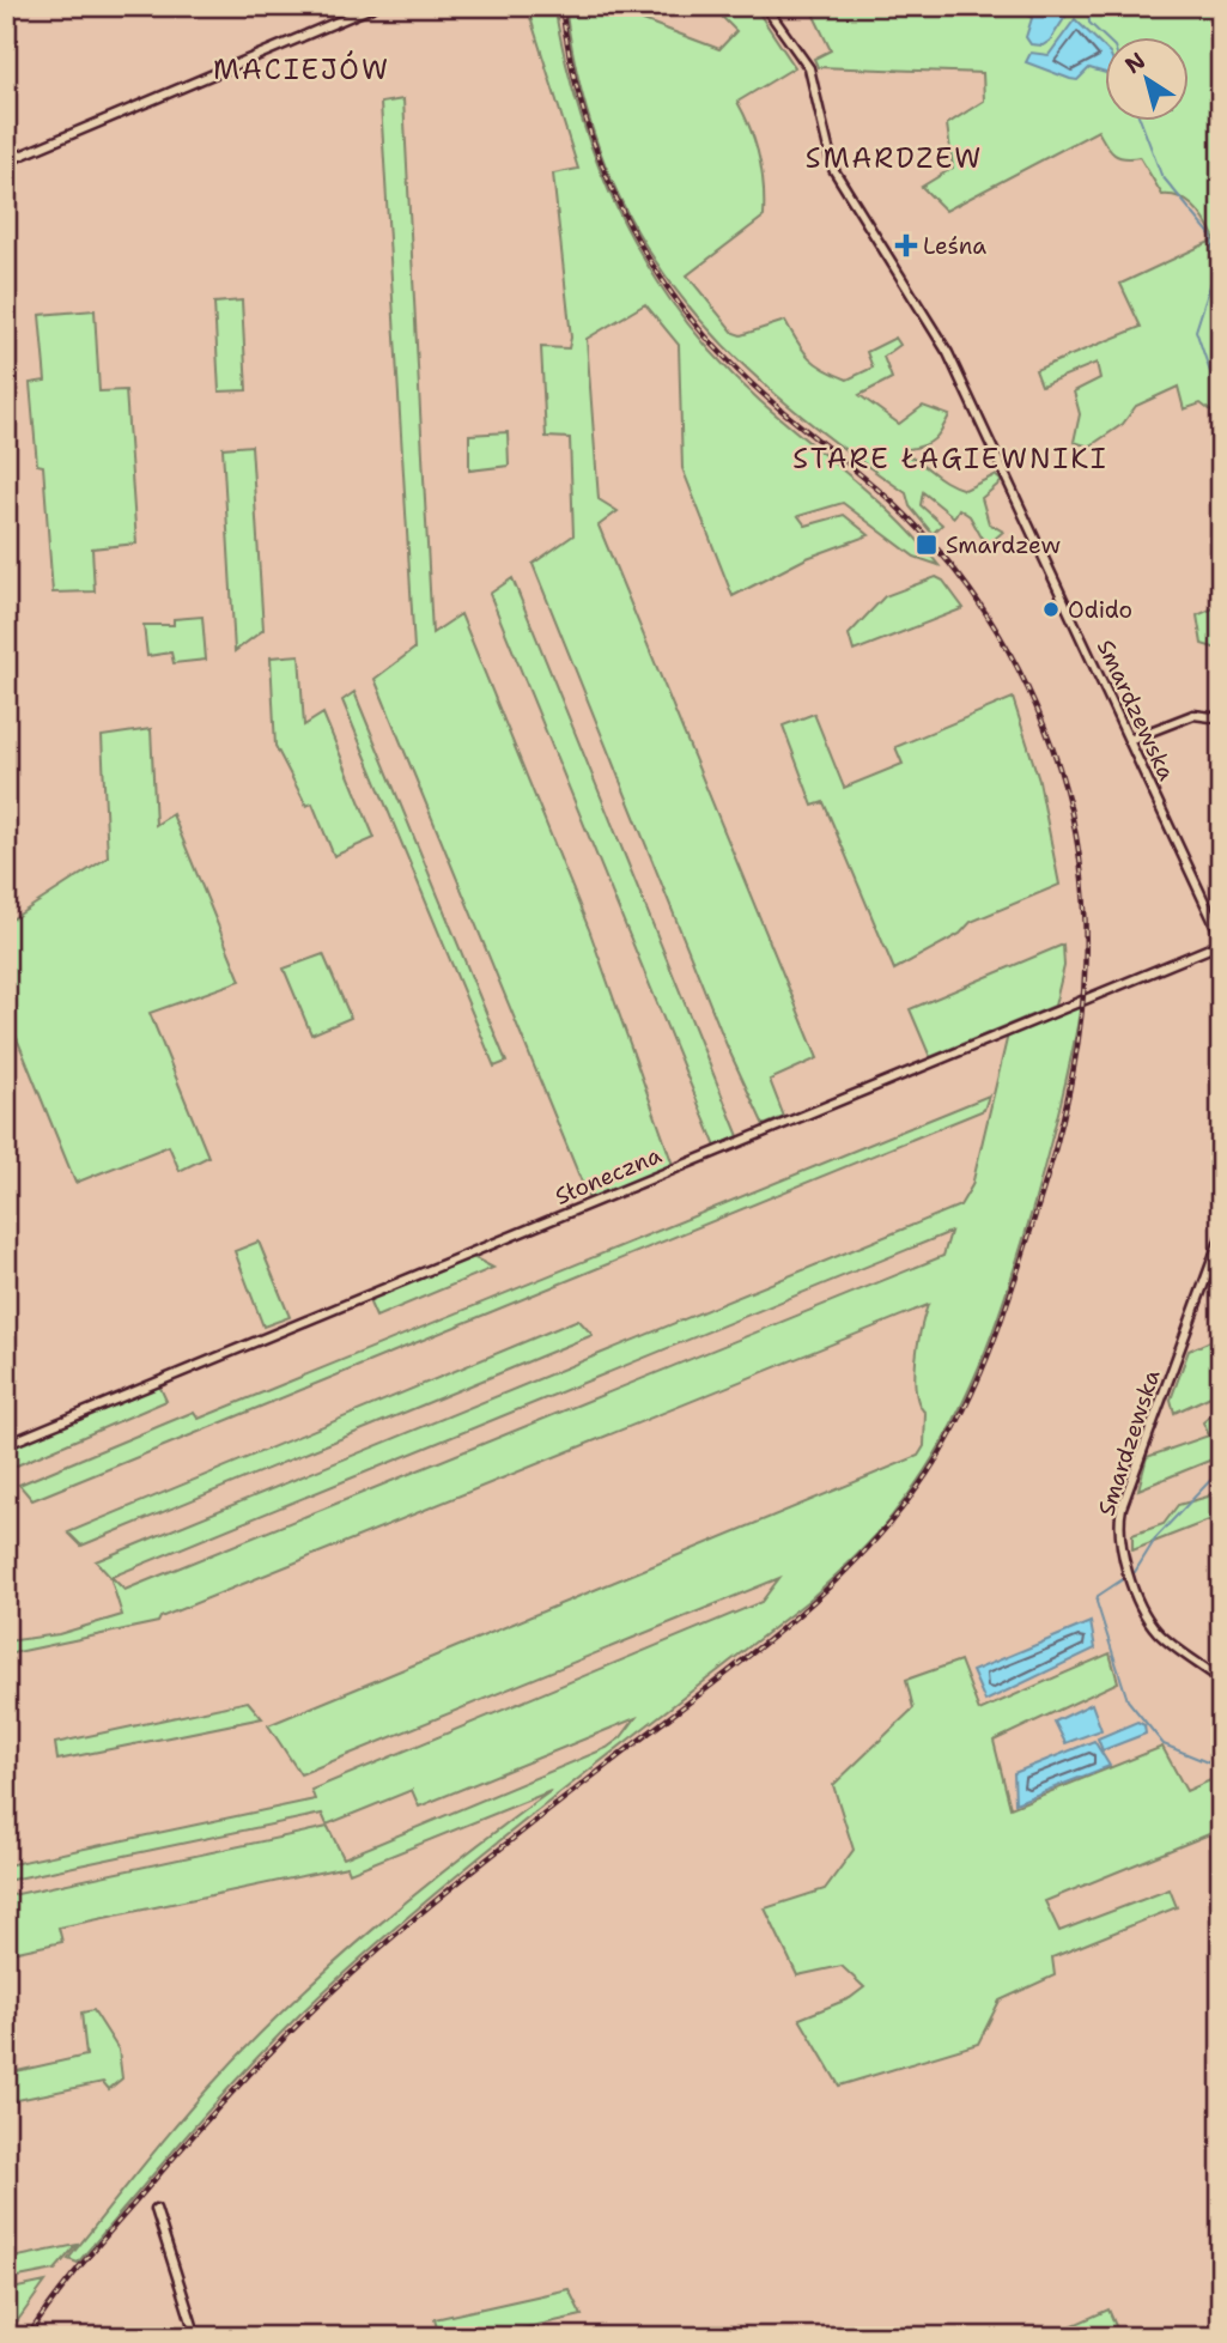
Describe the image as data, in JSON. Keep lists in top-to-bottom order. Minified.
{"streets":{"street":["Smardzewska","Słoneczna"]},"crossings":[["Smardzewska","Słoneczna"]],"districts":["MACIEJÓW","SMARDZEW","STARE ŁAGIEWNIKI"],"places":{"health":["Leśna"],"transit":["Smardzew"],"other":["Odido"]},"north":"top left"}
